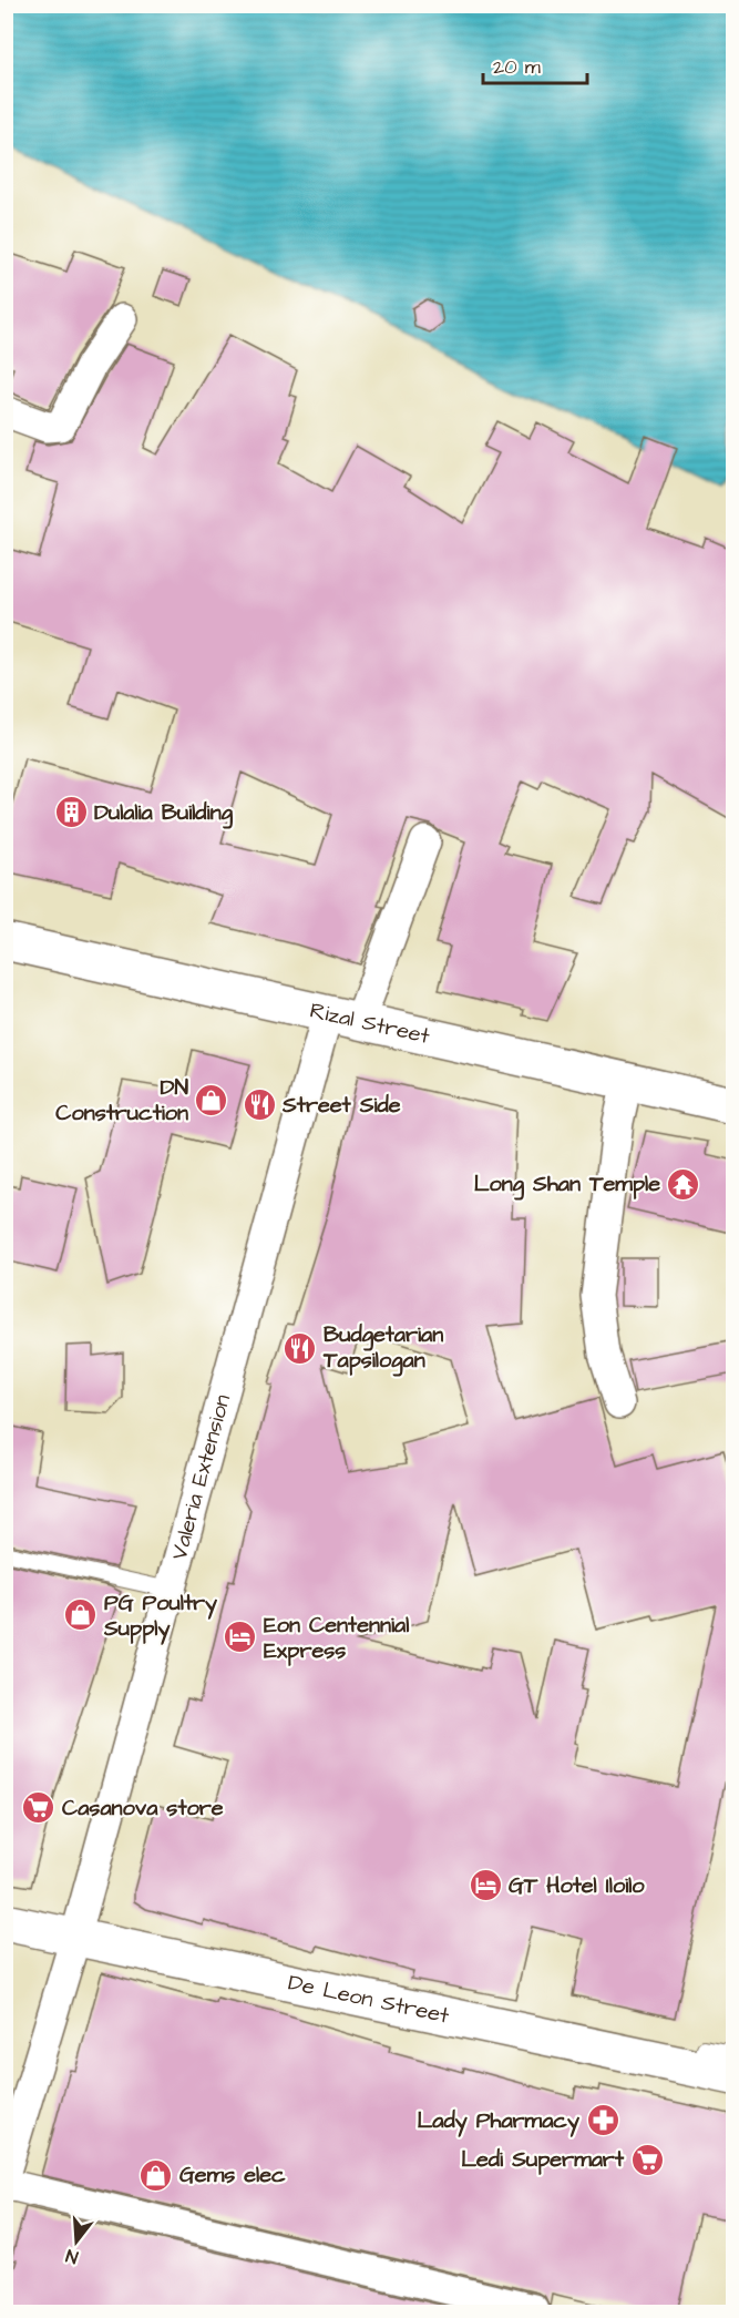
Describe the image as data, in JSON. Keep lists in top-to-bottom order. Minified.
{"streets":{"main road":["Rizal Street","De Leon Street"],"street":["Valeria Extension"]},"crossings":[["Rizal Street","Valeria Extension"],["Valeria Extension","De Leon Street"]],"places":{"building":["Dulalia Building"],"shop":["DN Construction","PG Poultry Supply","Gems elec"],"restaurant":["Street Side","Budgetarian Tapsilogan"],"temple":["Long Shan Temple"],"hotel":["Eon Centennial Express","GT Hotel Iloilo"],"supermarket":["Casanova store","Ledi Supermart"],"pharmacy":["Lady Pharmacy"]},"scale_bar":"20 m","north":"bottom"}
